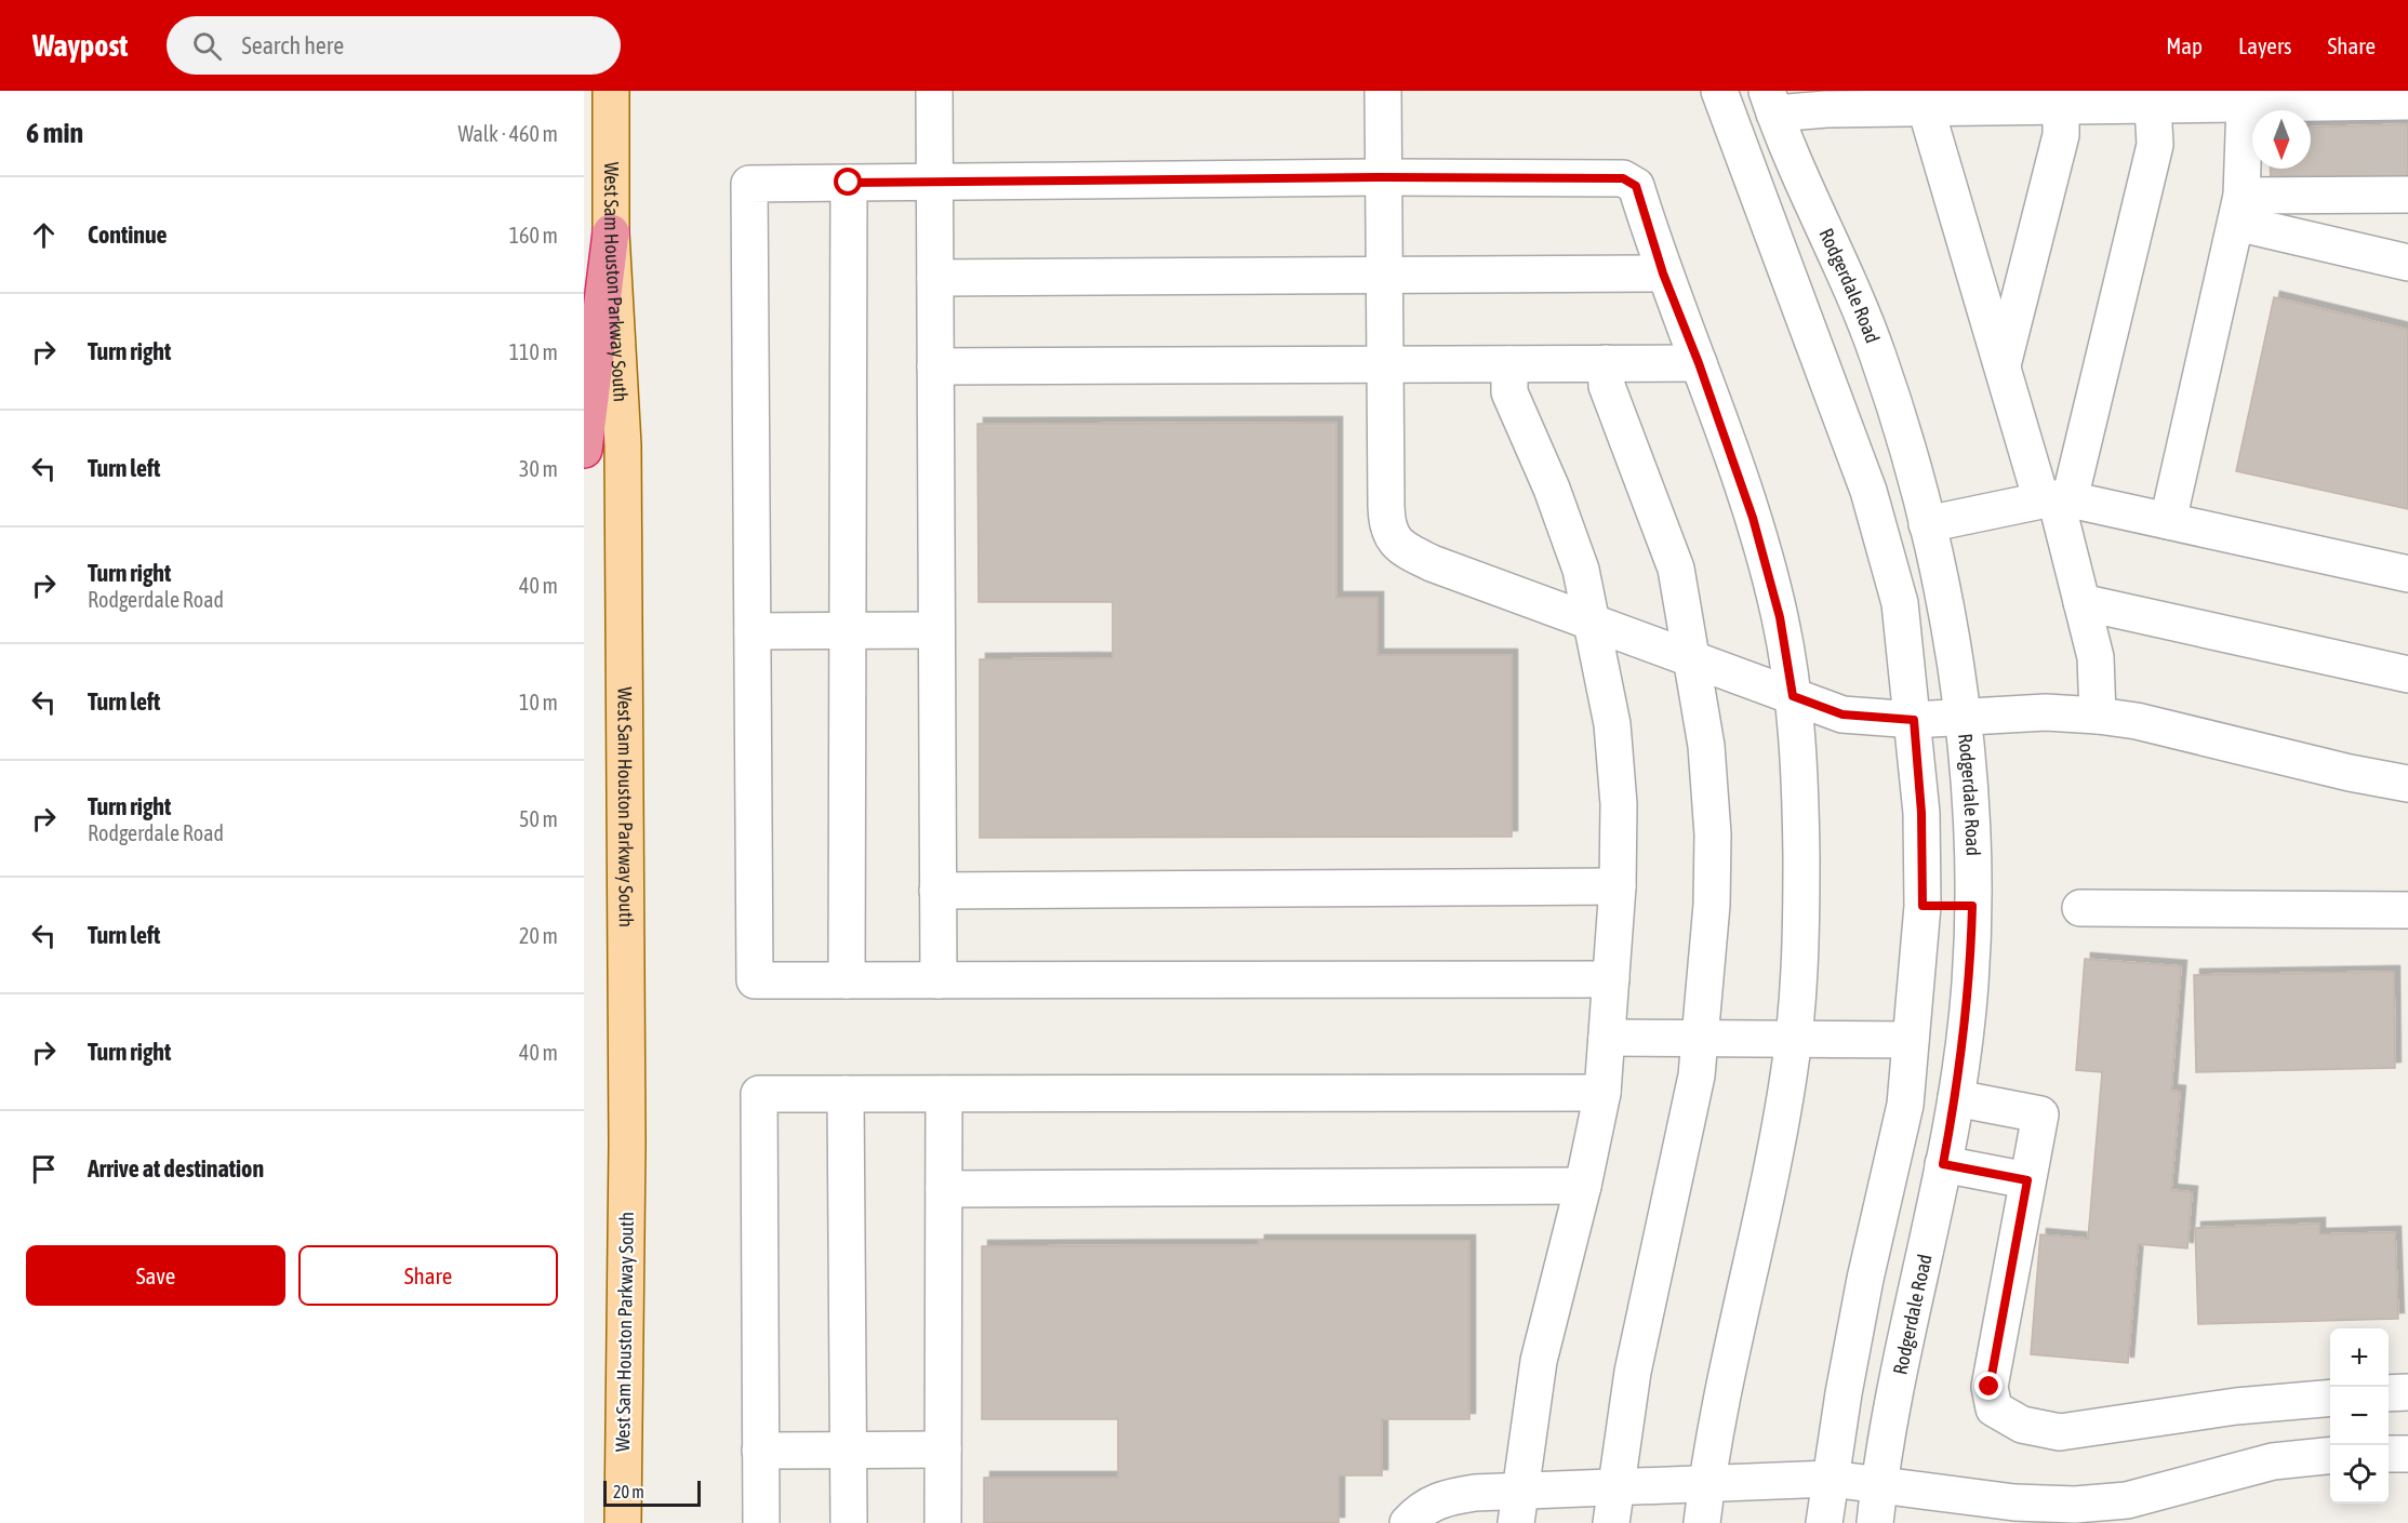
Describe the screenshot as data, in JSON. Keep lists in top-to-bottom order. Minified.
{"streets":{"main road":["West Sam Houston Parkway South"],"street":["Rodgerdale Road"]},"scale_bar":"20 m","north":"bottom","page":{"header":"Waypost","search":"Search here","nav":["Map","Layers","Share"],"heading":["6 min","Walk · 460 m"],"list":[["Continue","160 m"],["Turn right","110 m"],["Turn left","30 m"],["Turn right","Rodgerdale Road","40 m"],["Turn left","10 m"],["Turn right","Rodgerdale Road","50 m"],["Turn left","20 m"],["Turn right","40 m"],"Arrive at destination"],"buttons":["Save","Share"],"map_buttons":["+","−"],"scale":"20 m"}}
